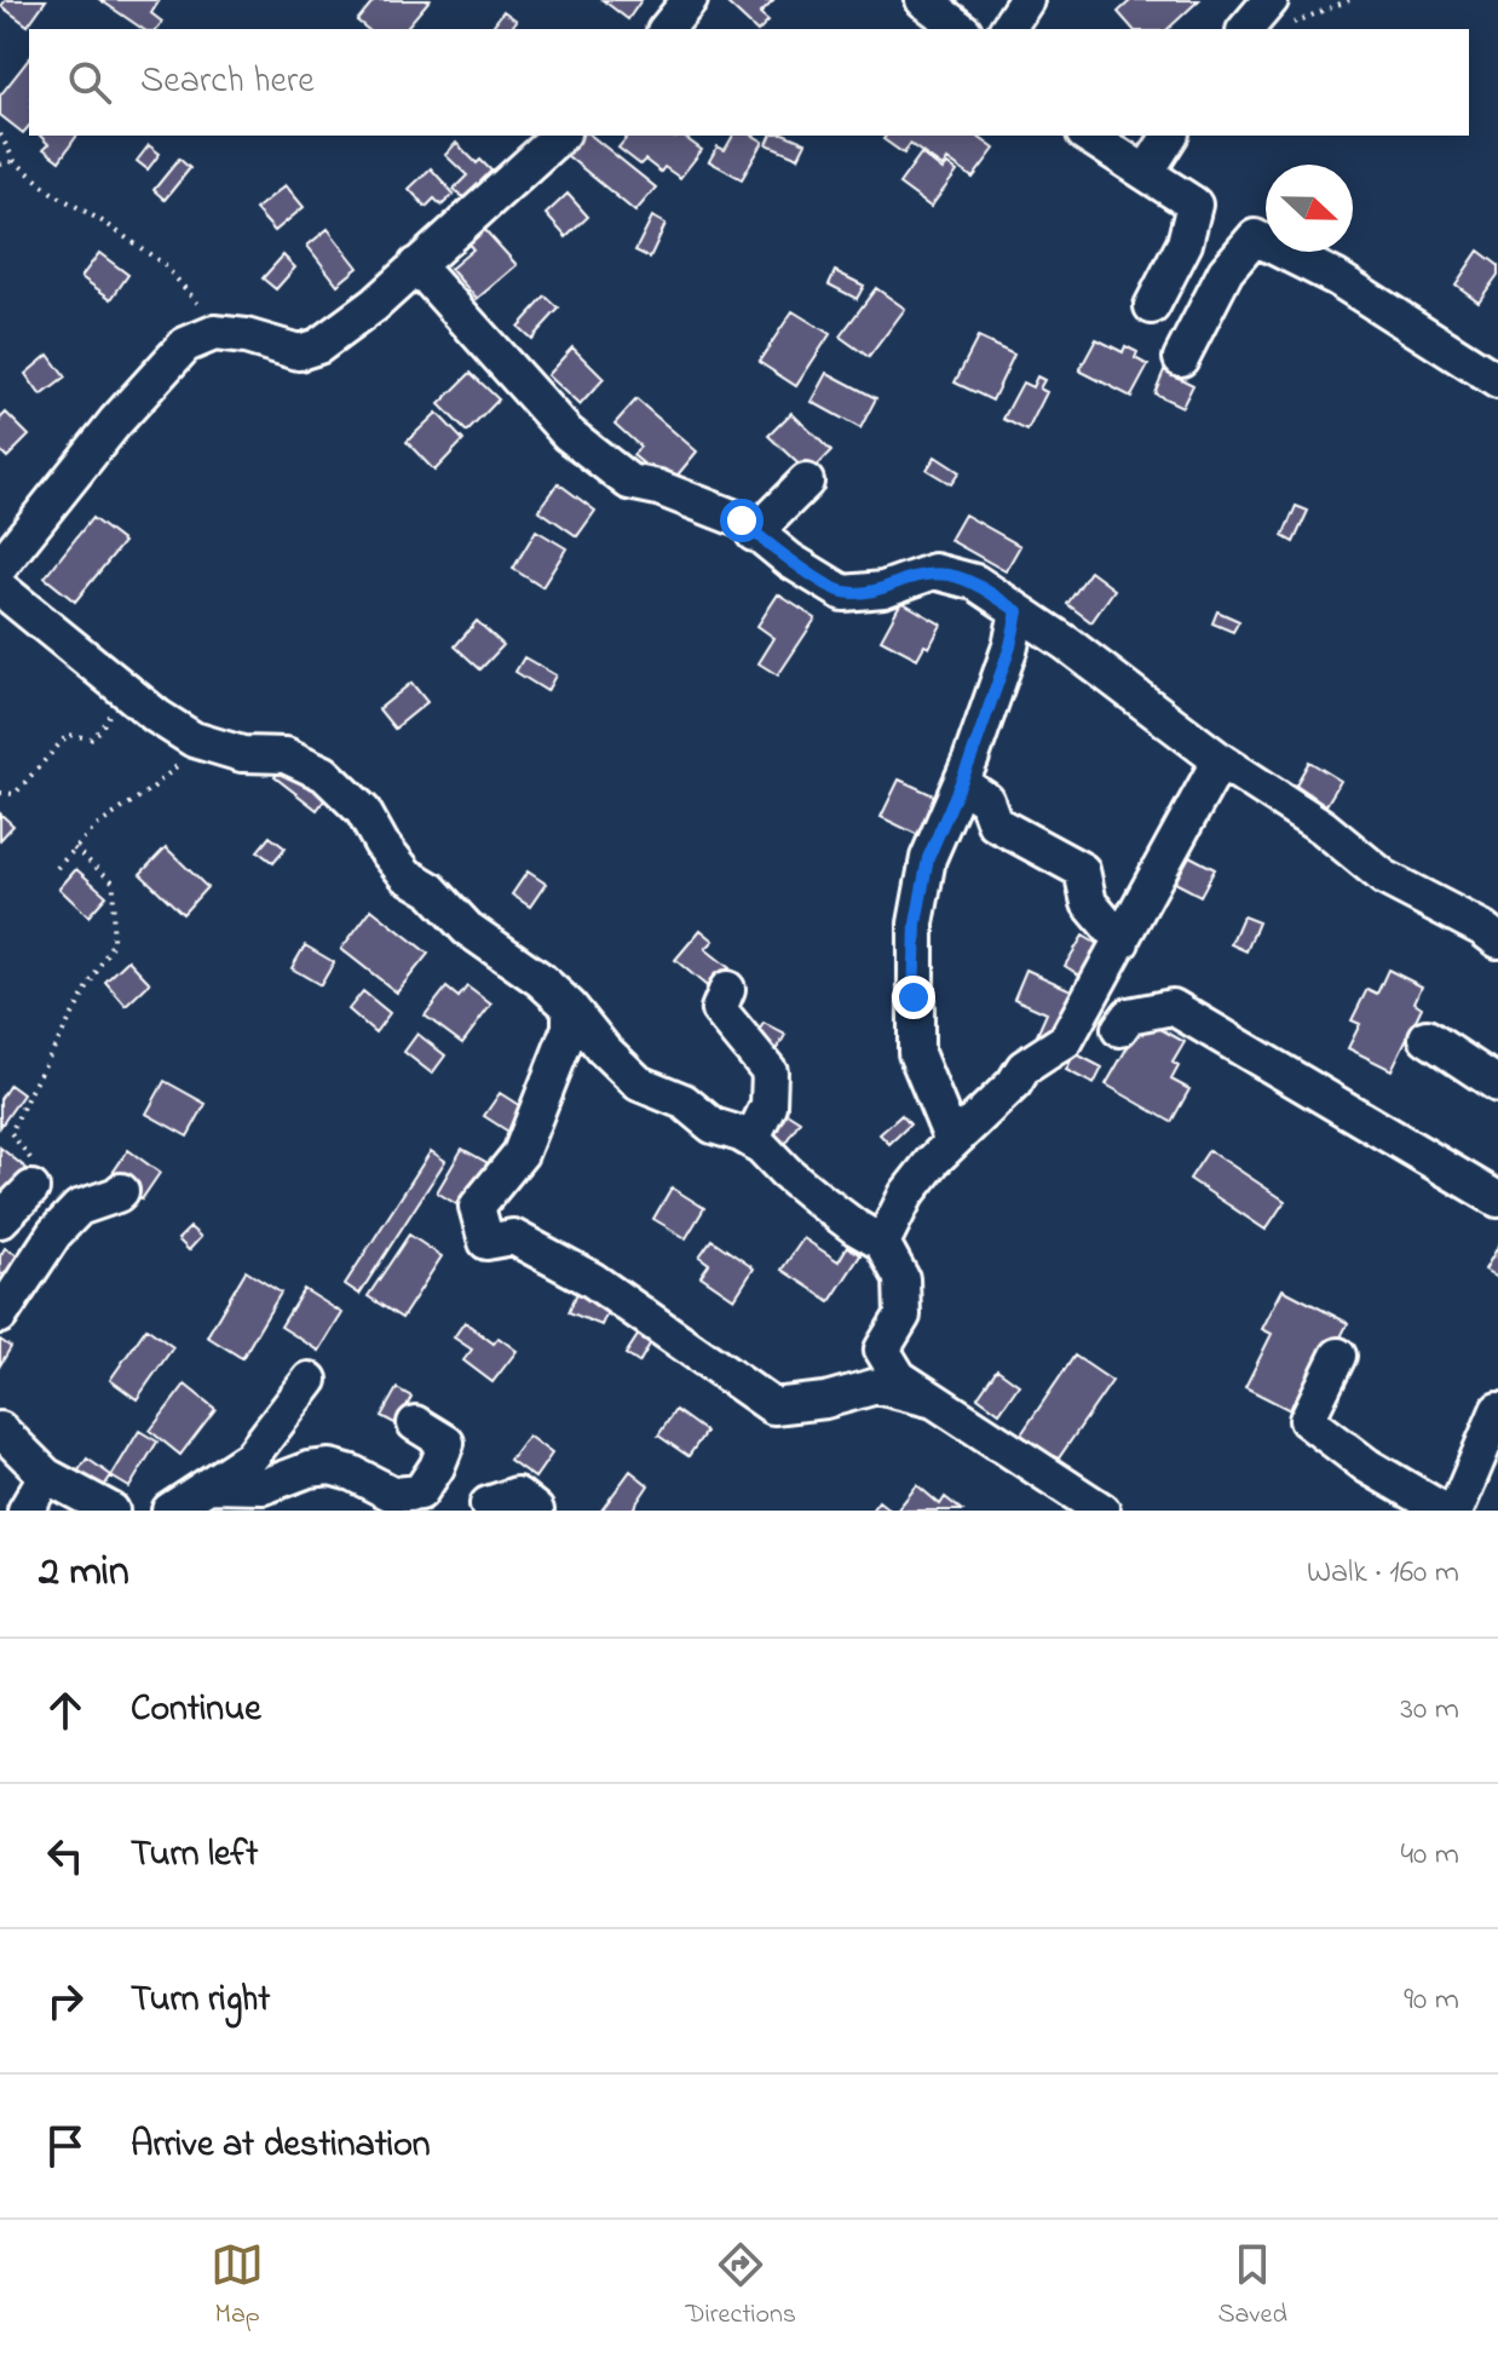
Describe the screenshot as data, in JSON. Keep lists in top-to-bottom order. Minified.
{"north":"right","page":{"search":"Search here","heading":["2 min","Walk · 160 m"],"list":[["Continue","30 m"],["Turn left","40 m"],["Turn right","90 m"],"Arrive at destination"],"nav":["Map","Directions","Saved"]}}
